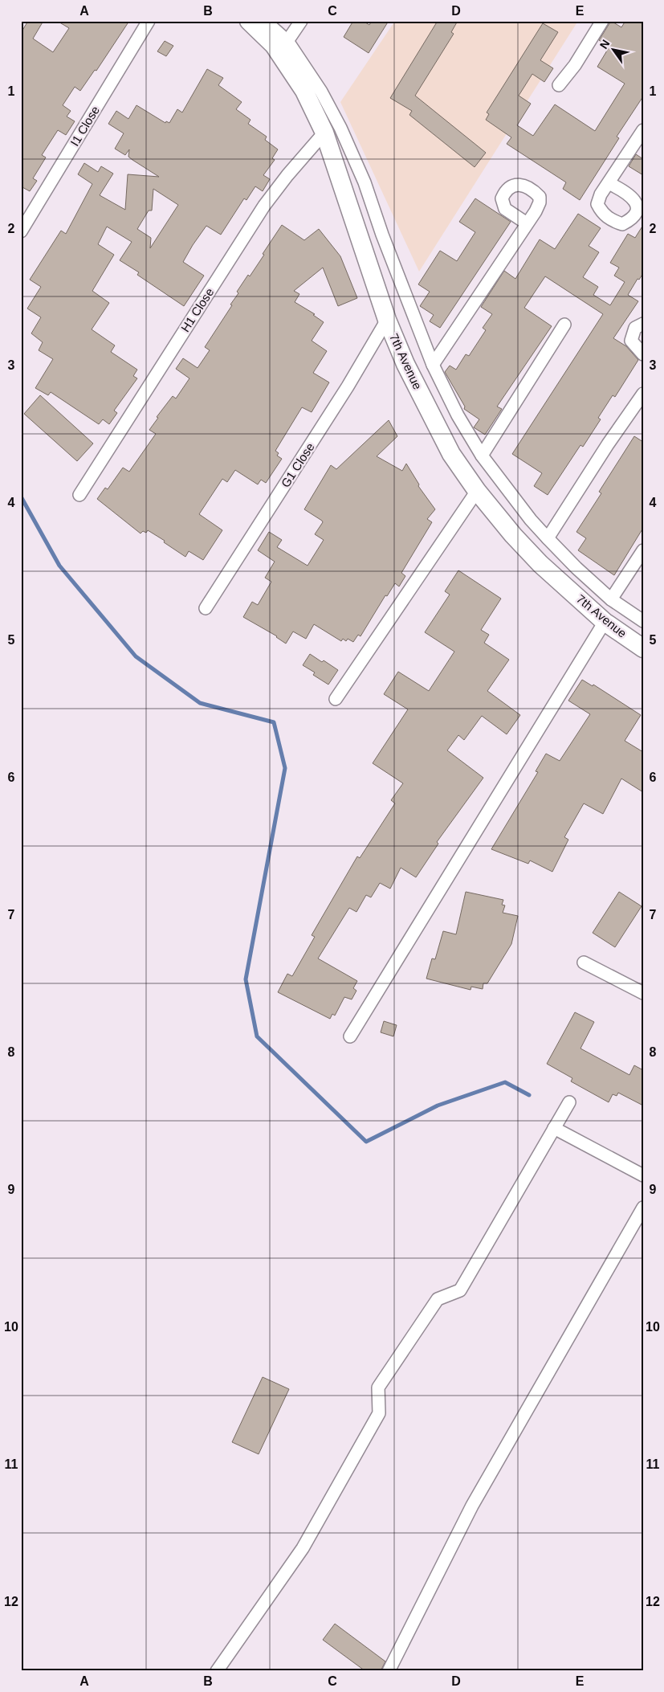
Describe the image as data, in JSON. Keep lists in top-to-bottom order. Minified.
{"streets":{"main road":["7th Avenue"],"street":["I1 Close","H1 Close","G1 Close"]},"crossings":[["H1 Close","7th Avenue"],["7th Avenue","G1 Close"]],"north":"top left","grid":{"columns":["A","B","C","D","E"],"rows":["1","2","3","4","5","6","7","8","9","10","11","12"]}}
